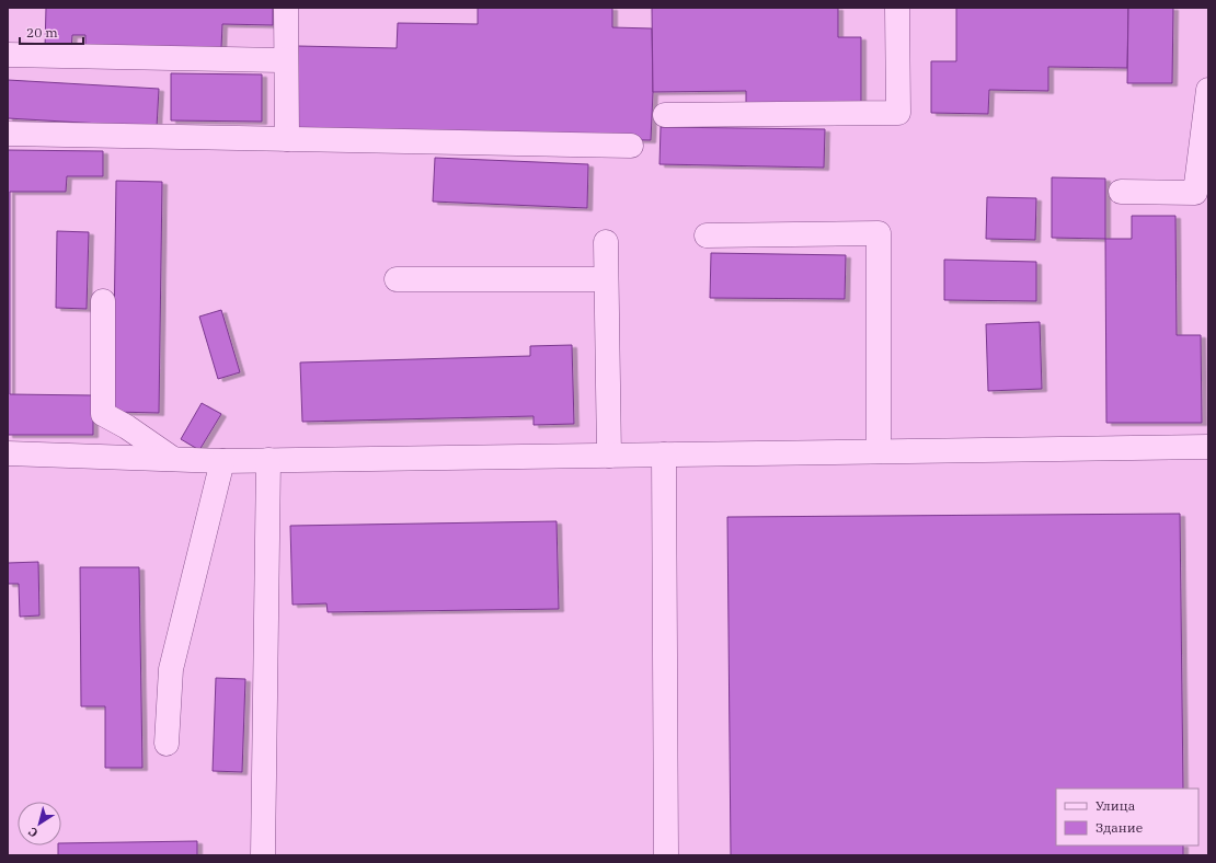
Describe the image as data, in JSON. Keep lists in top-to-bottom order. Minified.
{"legend":["Улица","Здание"],"scale_bar":"20 m","north":"bottom left"}
